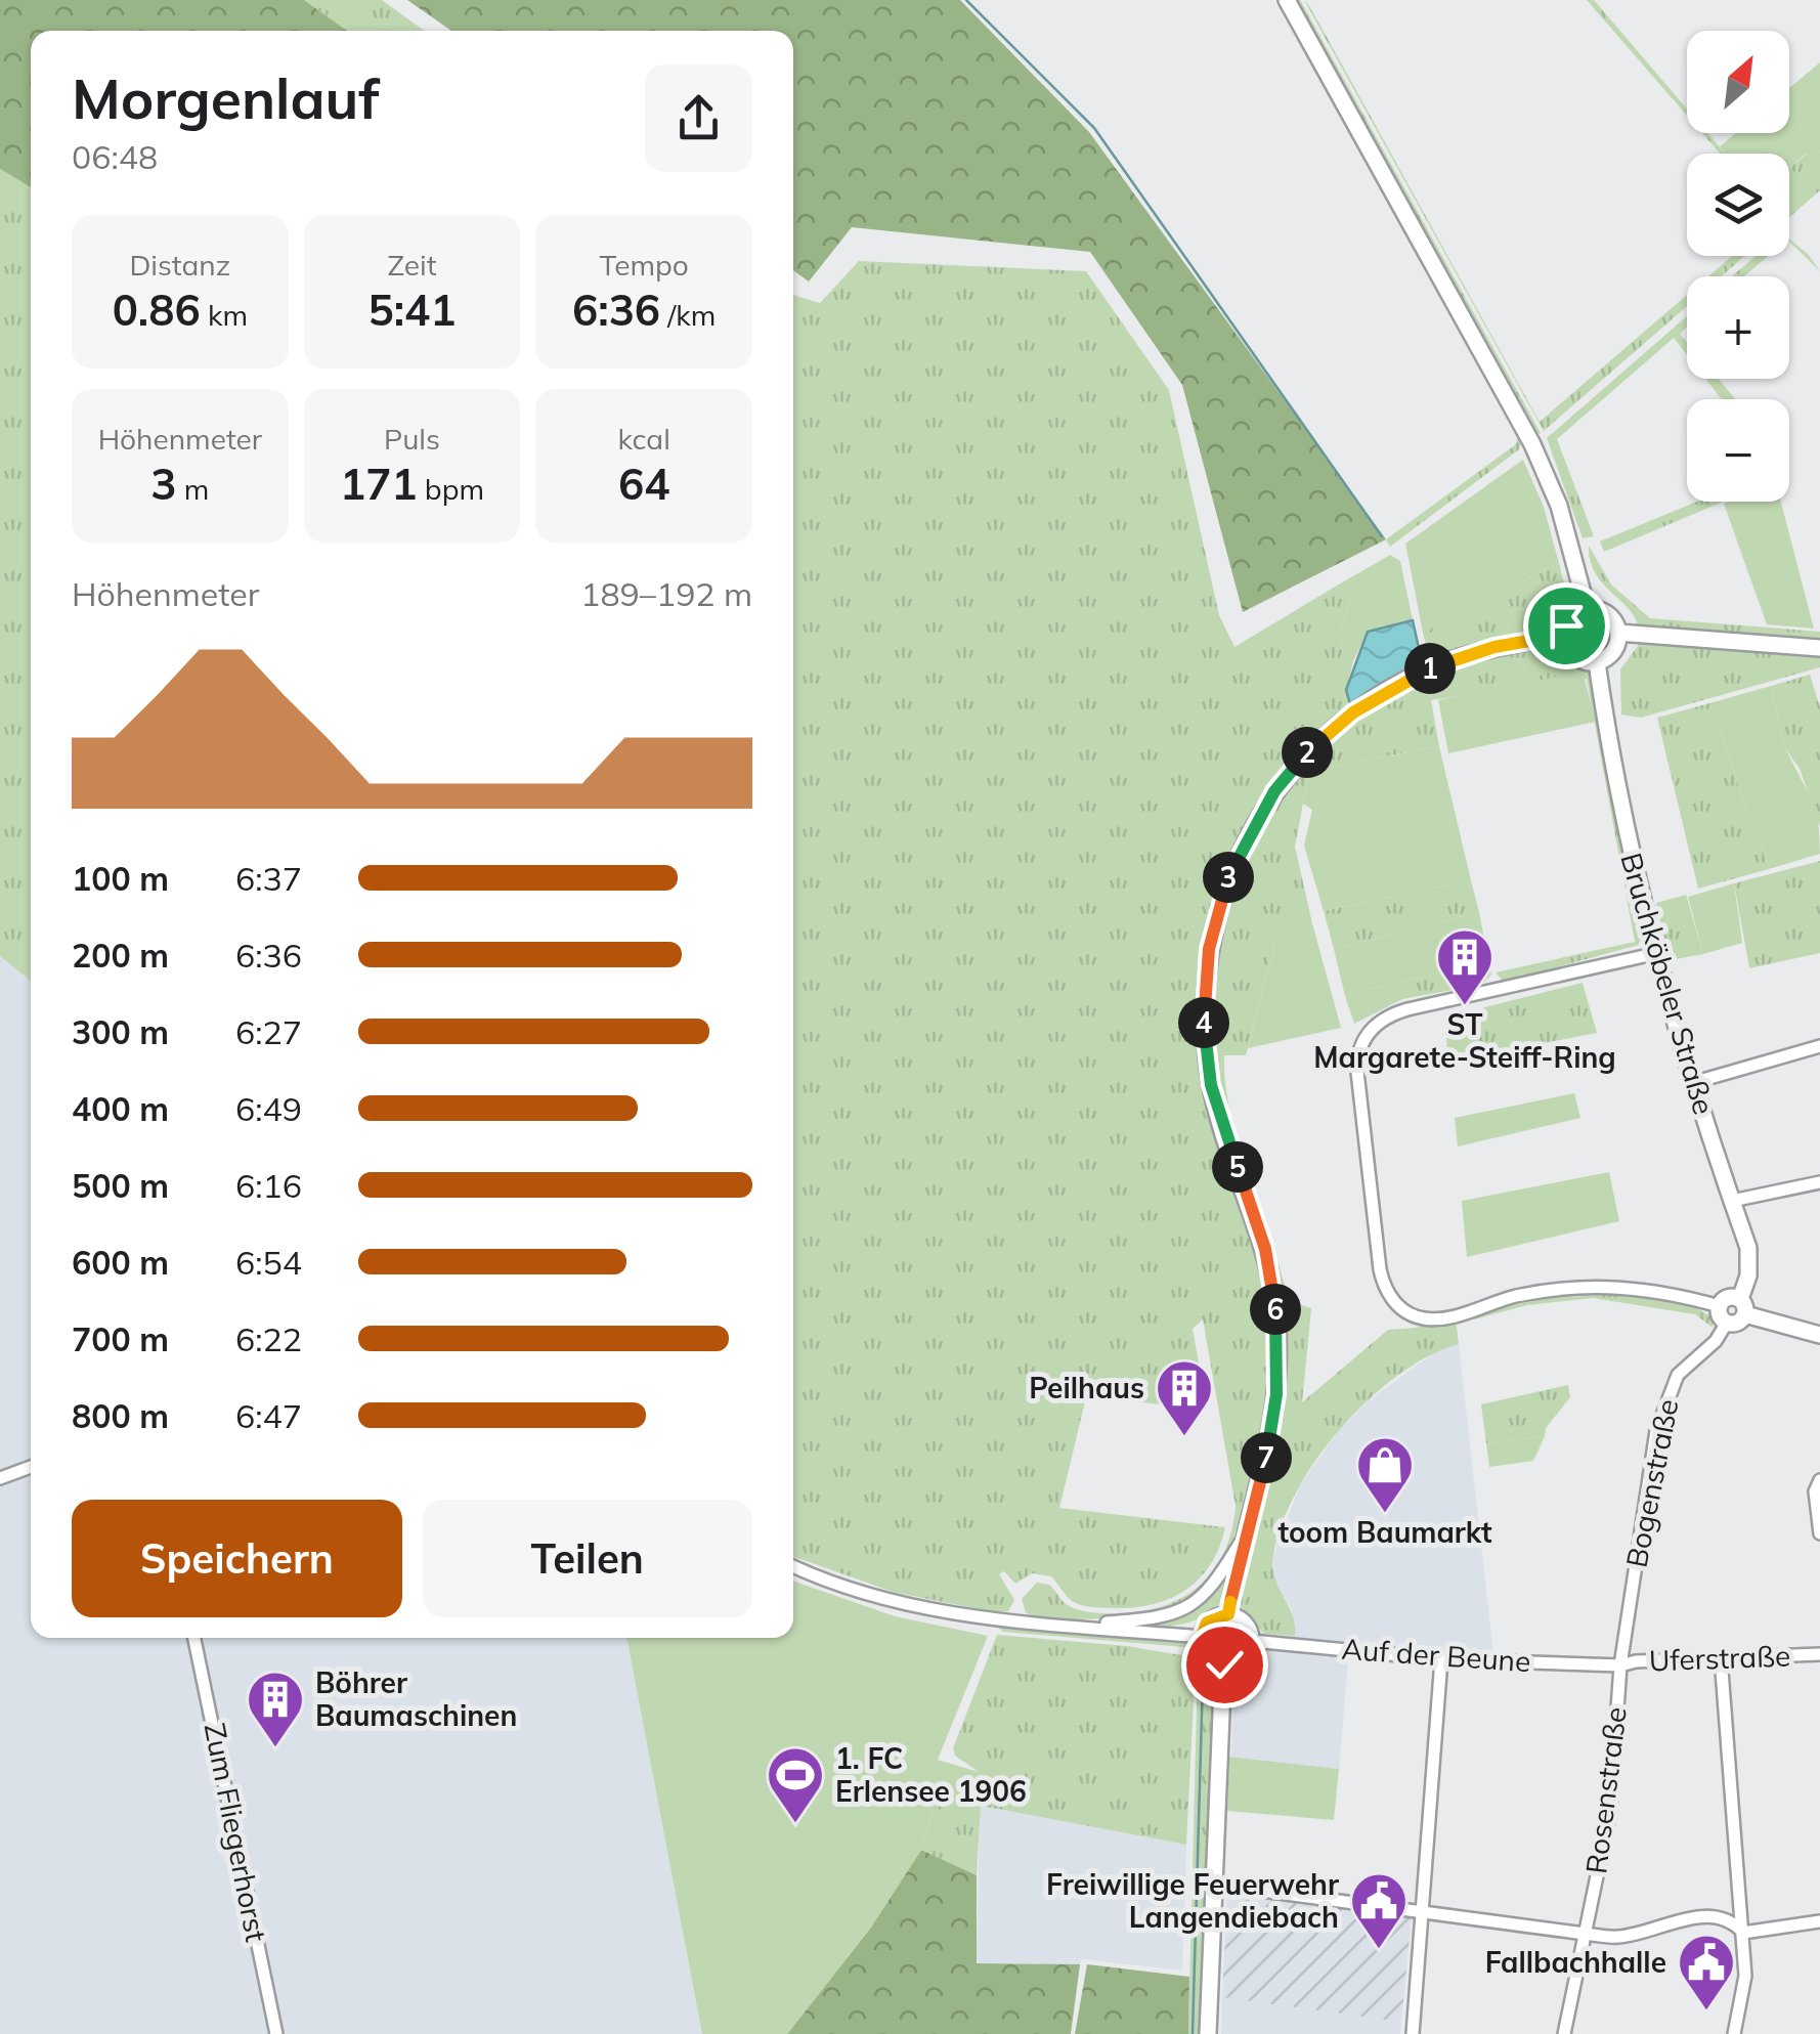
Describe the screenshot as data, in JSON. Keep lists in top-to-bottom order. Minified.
{"streets":{"main road":["Bruchköbeler Straße"],"street":["Bogenstraße","Auf der Beune","Uferstraße","Rosenstraße","Zum Fliegerhorst"]},"crossings":[["Bogenstraße","Auf der Beune"],["Bogenstraße","Uferstraße"],["Bogenstraße","Rosenstraße"],["Auf der Beune","Uferstraße"],["Auf der Beune","Rosenstraße"],["Uferstraße","Rosenstraße"]],"places":{"building":["ST Margarete-Steiff-Ring","Peilhaus","Böhrer Baumaschinen"],"shop":["toom Baumarkt"],"sports":["1. FC Erlensee 1906"],"public building":["Freiwillige Feuerwehr Langendiebach","Fallbachhalle"]},"north":"top right","page":{"map_buttons":["+","−"],"heading":["Morgenlauf","06:48"],"stats":[["Distanz","0.86 km"],["Zeit","5:41"],["Tempo","6:36 /km"],["Höhenmeter","3 m"],["Puls","171 bpm"],["kcal","64"]],"chart":["Höhenmeter","189–192 m"],"pins":["1","2","3","4","5","6","7"],"list":[{"name":"100 m","note":"6:37"},{"name":"200 m","note":"6:36"},{"name":"300 m","note":"6:27"},{"name":"400 m","note":"6:49"},{"name":"500 m","note":"6:16"},{"name":"600 m","note":"6:54"},{"name":"700 m","note":"6:22"},{"name":"800 m","note":"6:47"}],"buttons":["Speichern","Teilen"]}}
